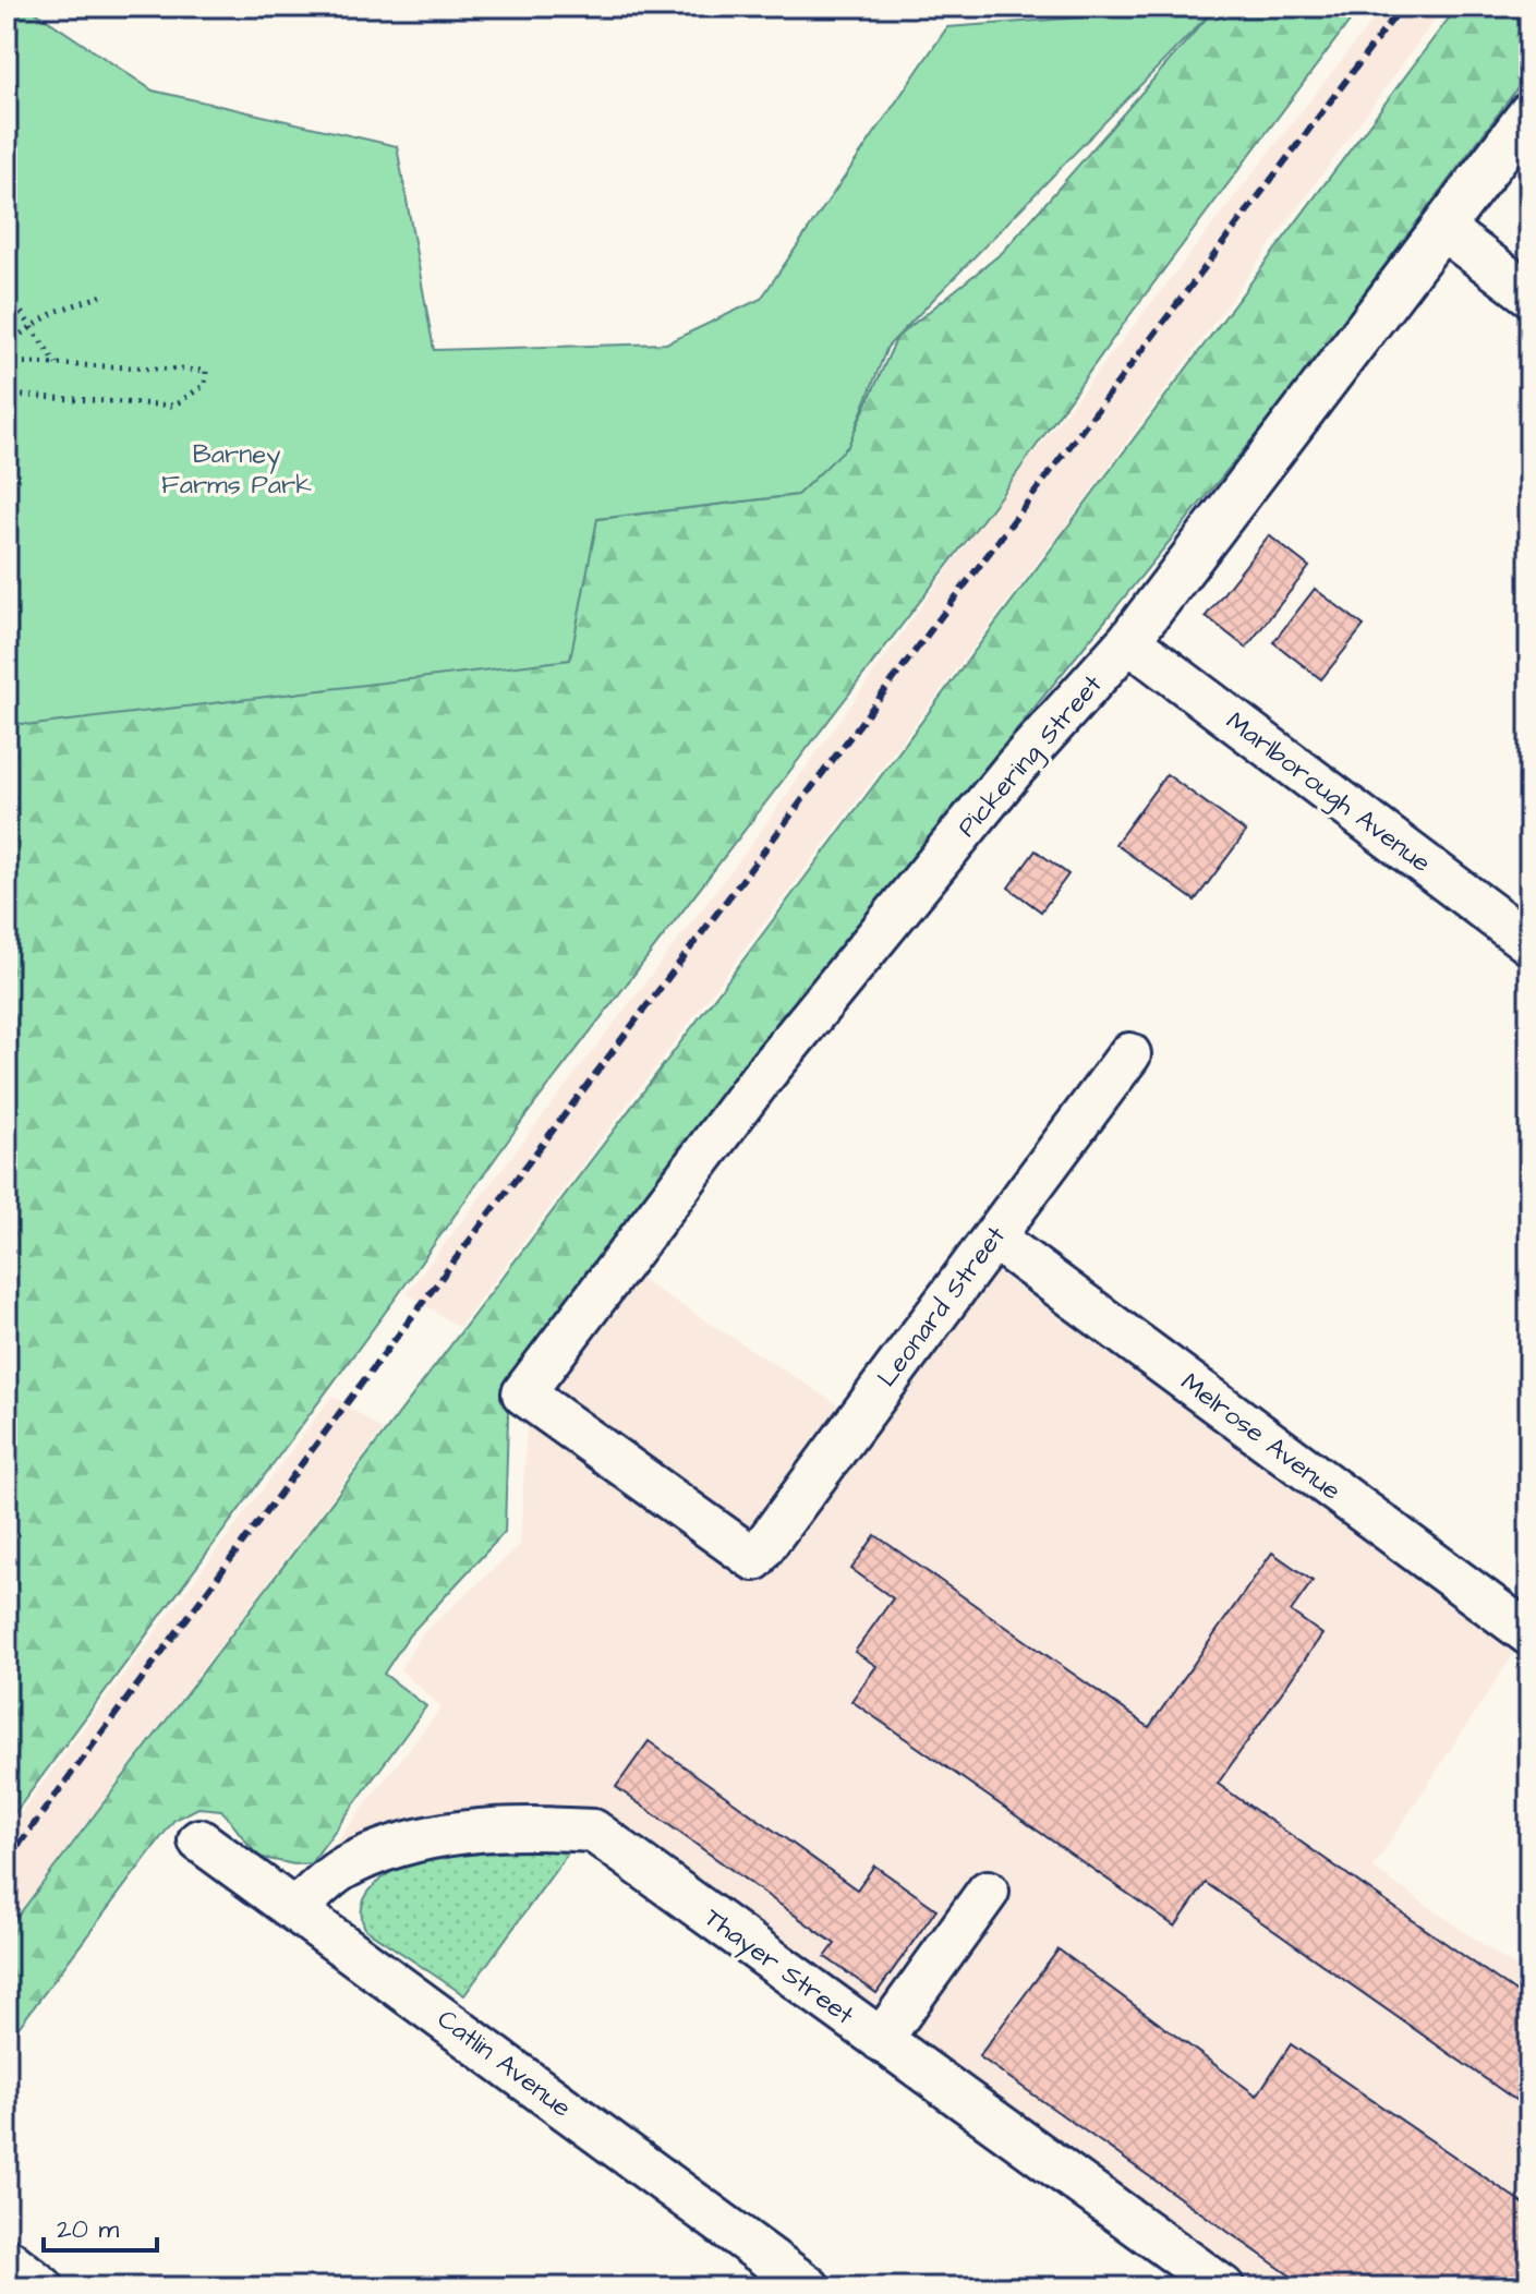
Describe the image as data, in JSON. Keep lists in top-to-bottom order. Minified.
{"streets":{"street":["Pickering Street","Marlborough Avenue","Leonard Street","Melrose Avenue","Thayer Street","Catlin Avenue"]},"crossings":[["Pickering Street","Marlborough Avenue"],["Pickering Street","Leonard Street"],["Leonard Street","Melrose Avenue"],["Thayer Street","Catlin Avenue"]],"parks":["Barney Farms Park"],"scale_bar":"20 m"}
